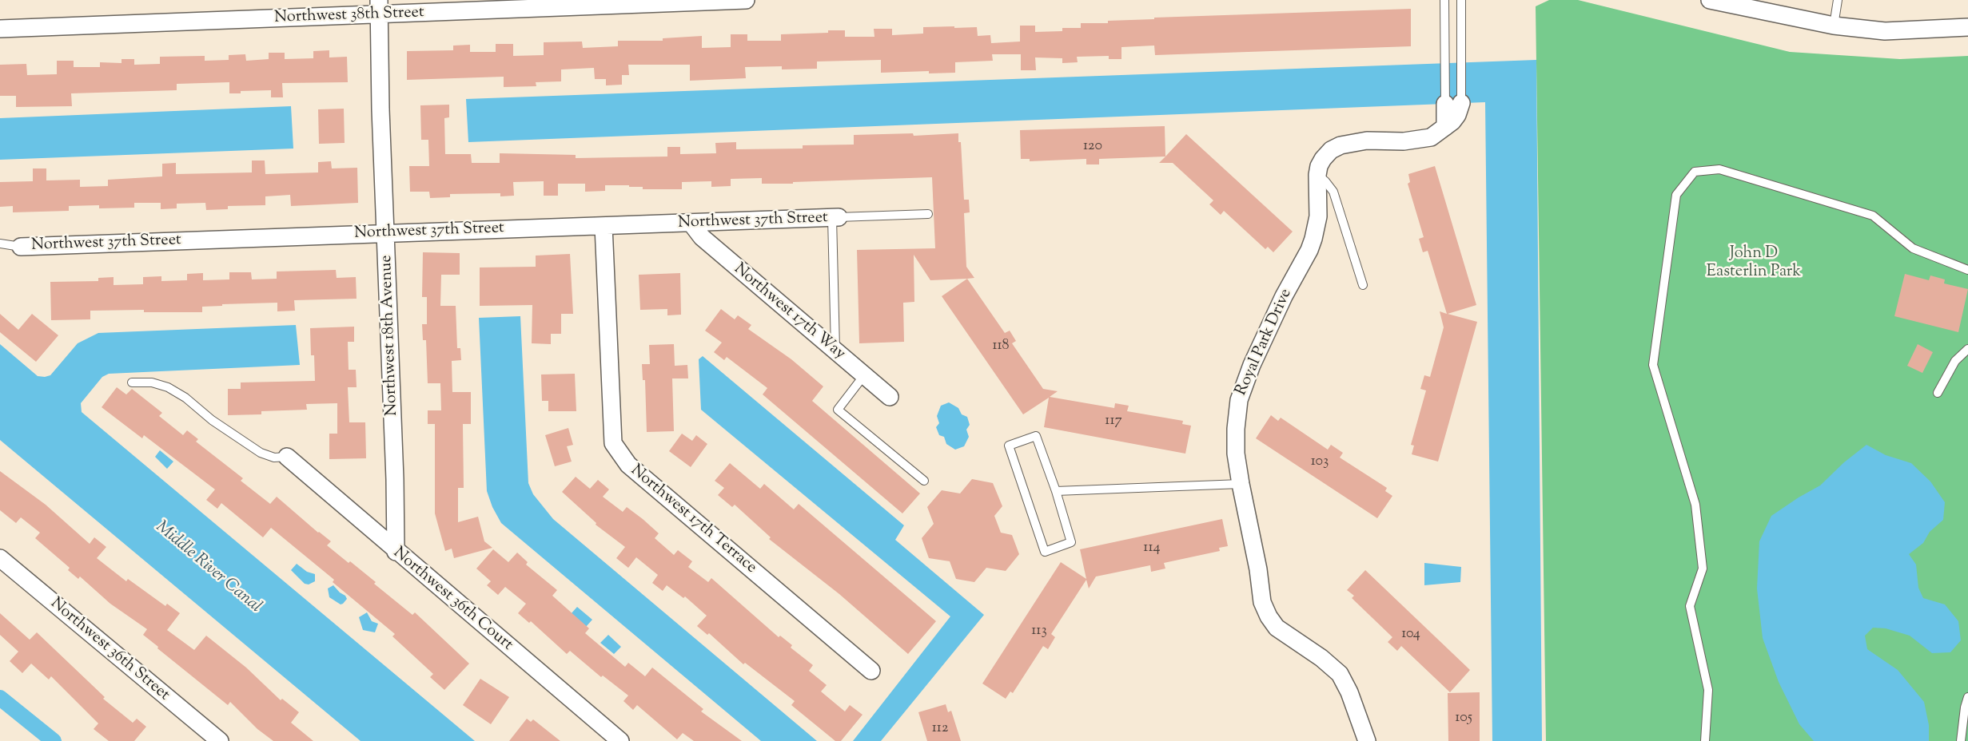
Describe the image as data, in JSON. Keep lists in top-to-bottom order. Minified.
{"streets":{"street":["Northwest 38th Street","Northwest 37th Street","Northwest 17th Way","Northwest 18th Avenue","Royal Park Drive","Northwest 17th Terrace","Northwest 36th Court","Northwest 36th Street"]},"crossings":[["Northwest 38th Street","Northwest 18th Avenue"],["Northwest 37th Street","Northwest 17th Way"],["Northwest 37th Street","Northwest 18th Avenue"],["Northwest 37th Street","Northwest 17th Terrace"],["Northwest 18th Avenue","Northwest 36th Court"]],"water":["Middle River Canal"],"parks":["John D Easterlin Park"],"house_numbers":["120","118","117","103","114","113","104","105","112"]}
